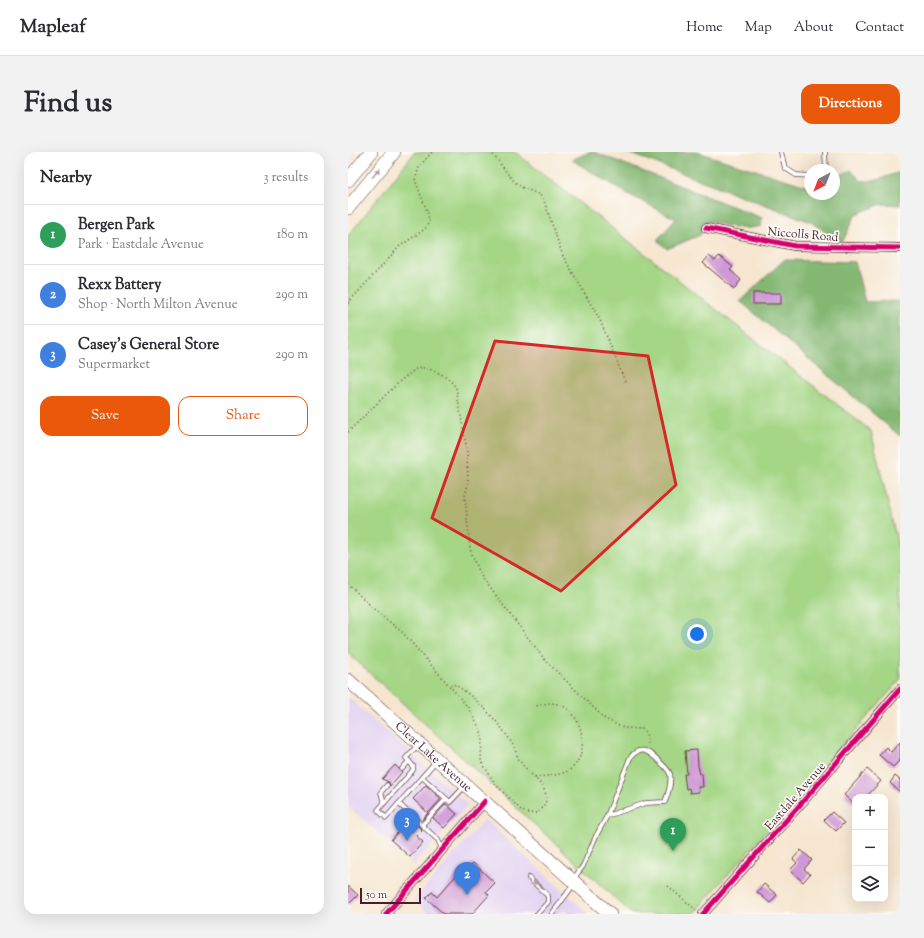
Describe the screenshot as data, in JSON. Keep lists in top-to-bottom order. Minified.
{"streets":{"main road":["Clear Lake Avenue"],"street":["Niccolls Road","Eastdale Avenue"]},"scale_bar":"50 m","north":"bottom left","page":{"header":"Mapleaf","nav":["Home","Map","About","Contact"],"title":"Find us","buttons":["Directions",["Save","Share"]],"heading":["Nearby","3 results"],"list":[{"mark":"1","name":"Bergen Park","note":"Park · Eastdale Avenue","value":"180 m"},{"mark":"2","name":"Rexx Battery","note":"Shop · North Milton Avenue","value":"290 m"},{"mark":"3","name":"Casey's General Store","note":"Supermarket","value":"290 m"}],"map_buttons":["+","−"],"pins":["3","1","2"],"scale":"50 m"}}
